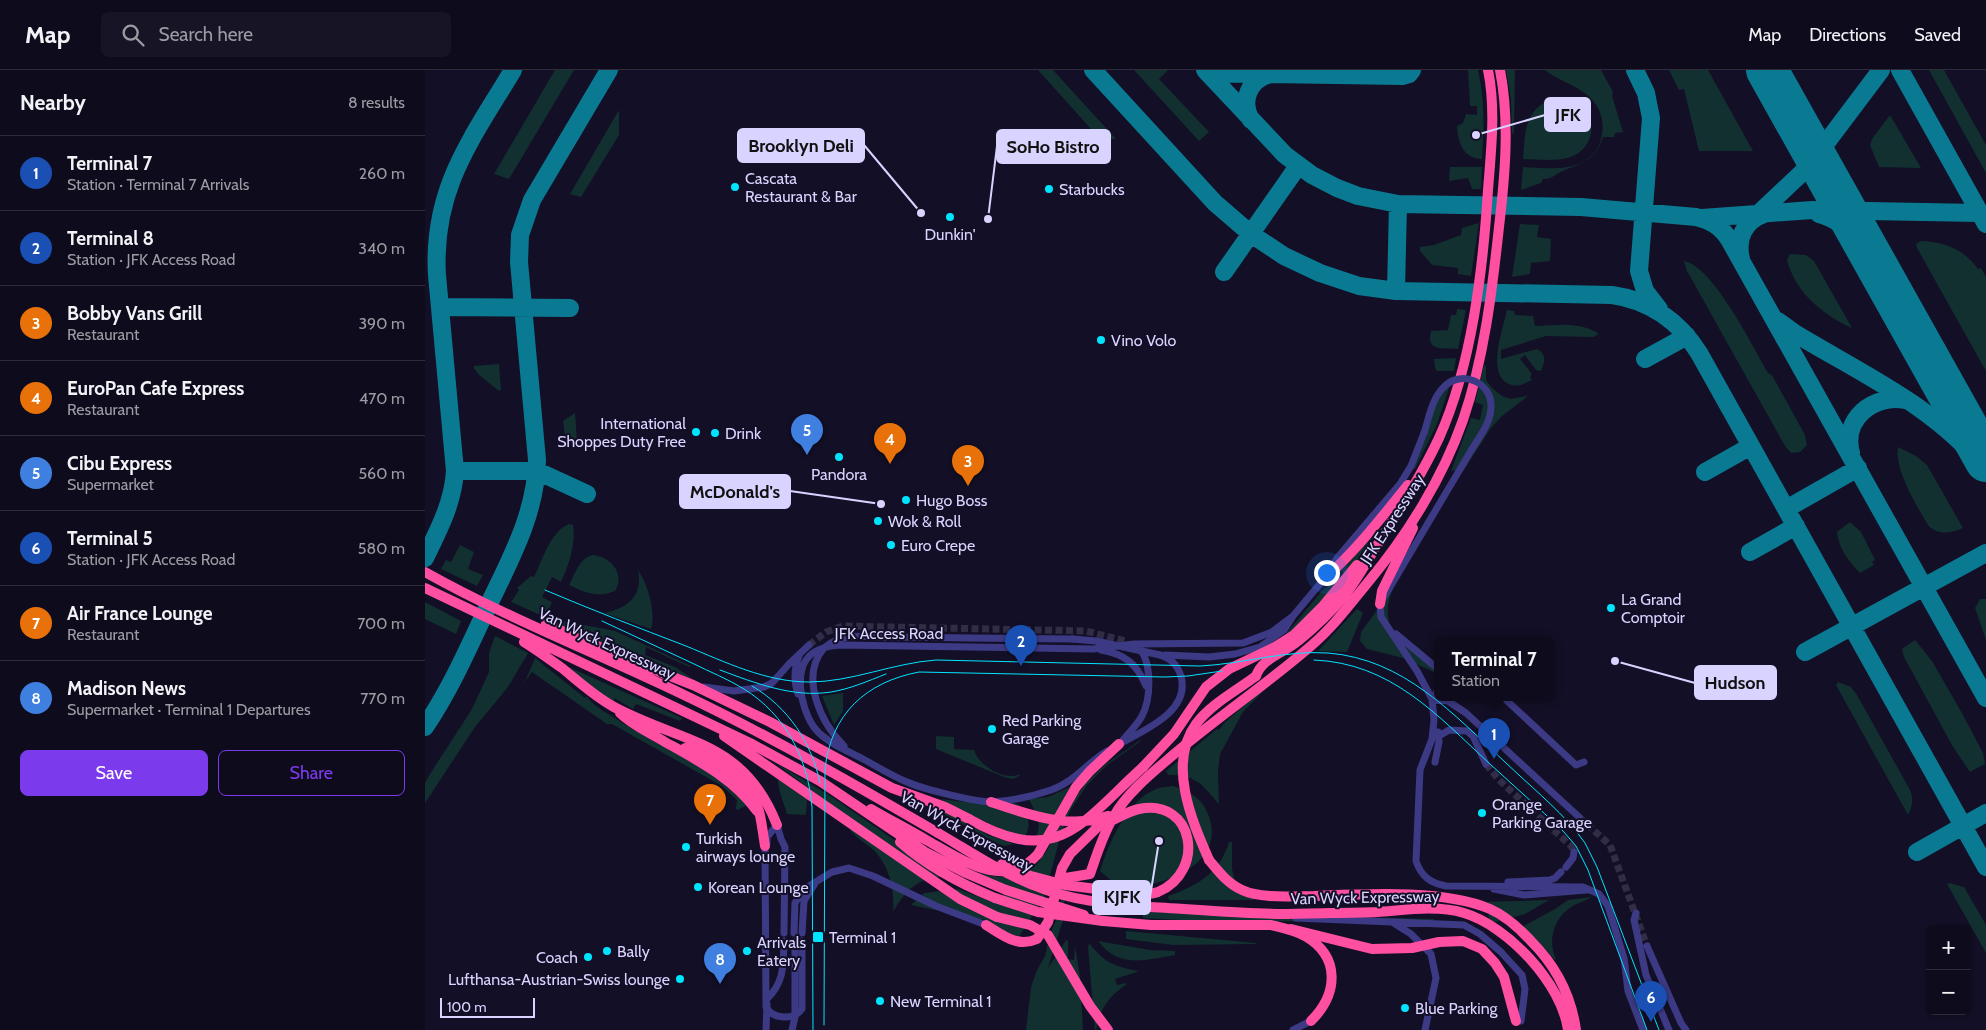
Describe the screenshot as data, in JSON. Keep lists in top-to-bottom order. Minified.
{"streets":{"highway":["JFK Expressway","Van Wyck Expressway"],"street":["JFK Access Road"]},"places":{"other":["JFK","Cascata Restaurant & Bar","Starbucks","Brooklyn Deli","Dunkin'","SoHo Bistro","Vino Volo","International Shoppes Duty Free","Drink","Pandora","Hugo Boss","McDonald's","Wok & Roll","Euro Crepe","La Grand Comptoir","Hudson","Red Parking Garage","Orange Parking Garage","KJFK","Turkish airways lounge","Korean Lounge","Bally","Arrivals Eatery","Coach","Lufthansa-Austrian-Swiss lounge","New Terminal 1","Blue Parking"],"transit":["Terminal 1"]},"scale_bar":"100 m","page":{"header":"Map","search":"Search here","nav":["Map","Directions","Saved"],"heading":["Nearby","8 results"],"list":[{"mark":"1","name":"Terminal 7","note":"Station · Terminal 7 Arrivals","value":"260 m"},{"mark":"2","name":"Terminal 8","note":"Station · JFK Access Road","value":"340 m"},{"mark":"3","name":"Bobby Vans Grill","note":"Restaurant","value":"390 m"},{"mark":"4","name":"EuroPan Cafe Express","note":"Restaurant","value":"470 m"},{"mark":"5","name":"Cibu Express","note":"Supermarket","value":"560 m"},{"mark":"6","name":"Terminal 5","note":"Station · JFK Access Road","value":"580 m"},{"mark":"7","name":"Air France Lounge","note":"Restaurant","value":"700 m"},{"mark":"8","name":"Madison News","note":"Supermarket · Terminal 1 Departures","value":"770 m"}],"pins":["5","4","3","2","1","7","8","6"],"popup":["Terminal 7","Station"],"buttons":["Save","Share"],"map_buttons":["+","−"],"scale":"100 m"}}
